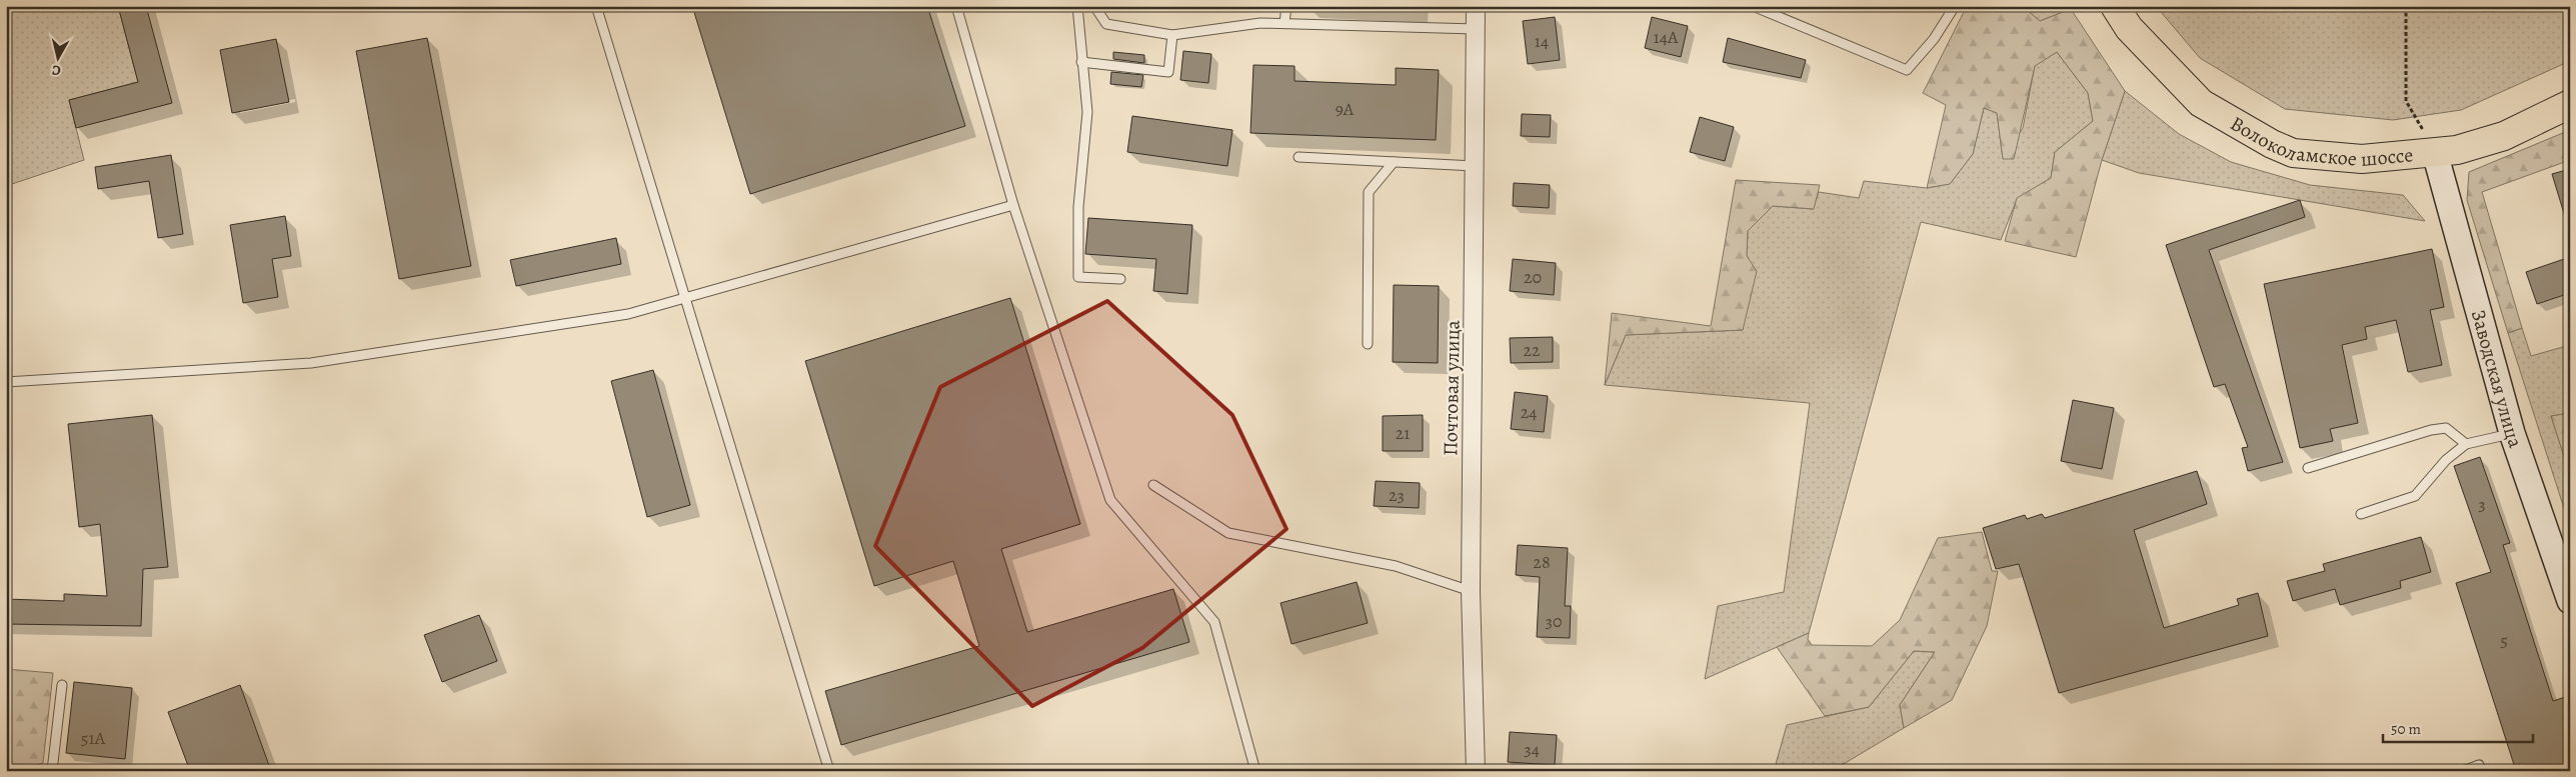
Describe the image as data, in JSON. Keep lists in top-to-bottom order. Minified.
{"streets":{"main road":["Волоколамское шоссе","Заводская улица"],"street":["Почтовая улица"]},"crossings":[["Волоколамское шоссе","Заводская улица"]],"house_numbers":["14А","14","9А","20","22","24","21","23","3","28","30","5","51А","34"],"scale_bar":"50 m","north":"bottom"}
